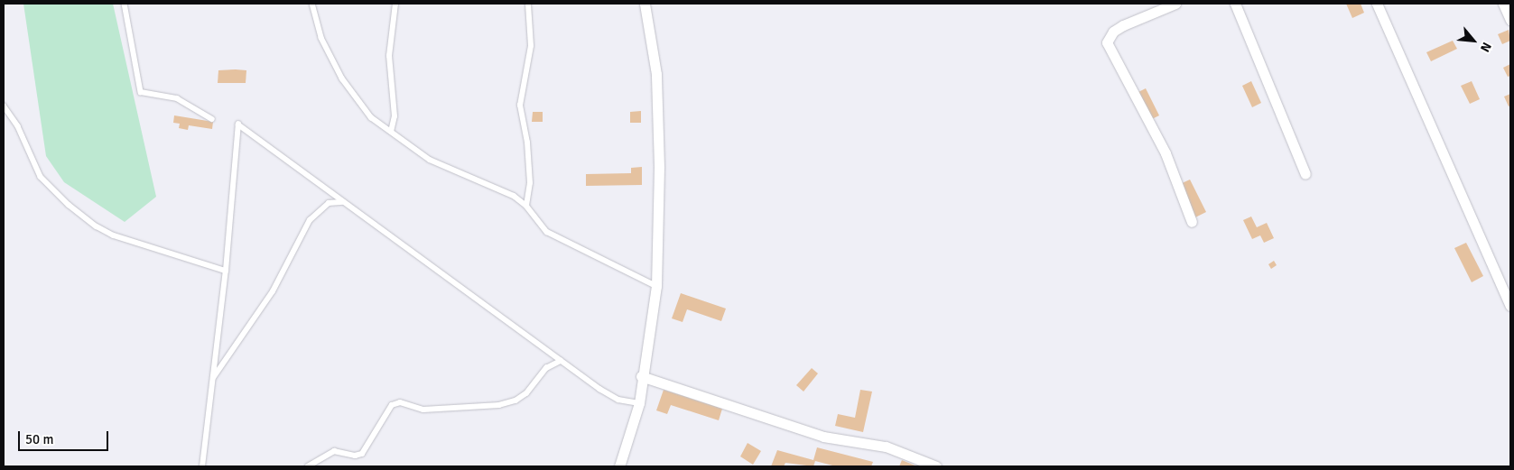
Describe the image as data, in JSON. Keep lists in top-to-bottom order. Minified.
{"scale_bar":"50 m","north":"bottom right"}
